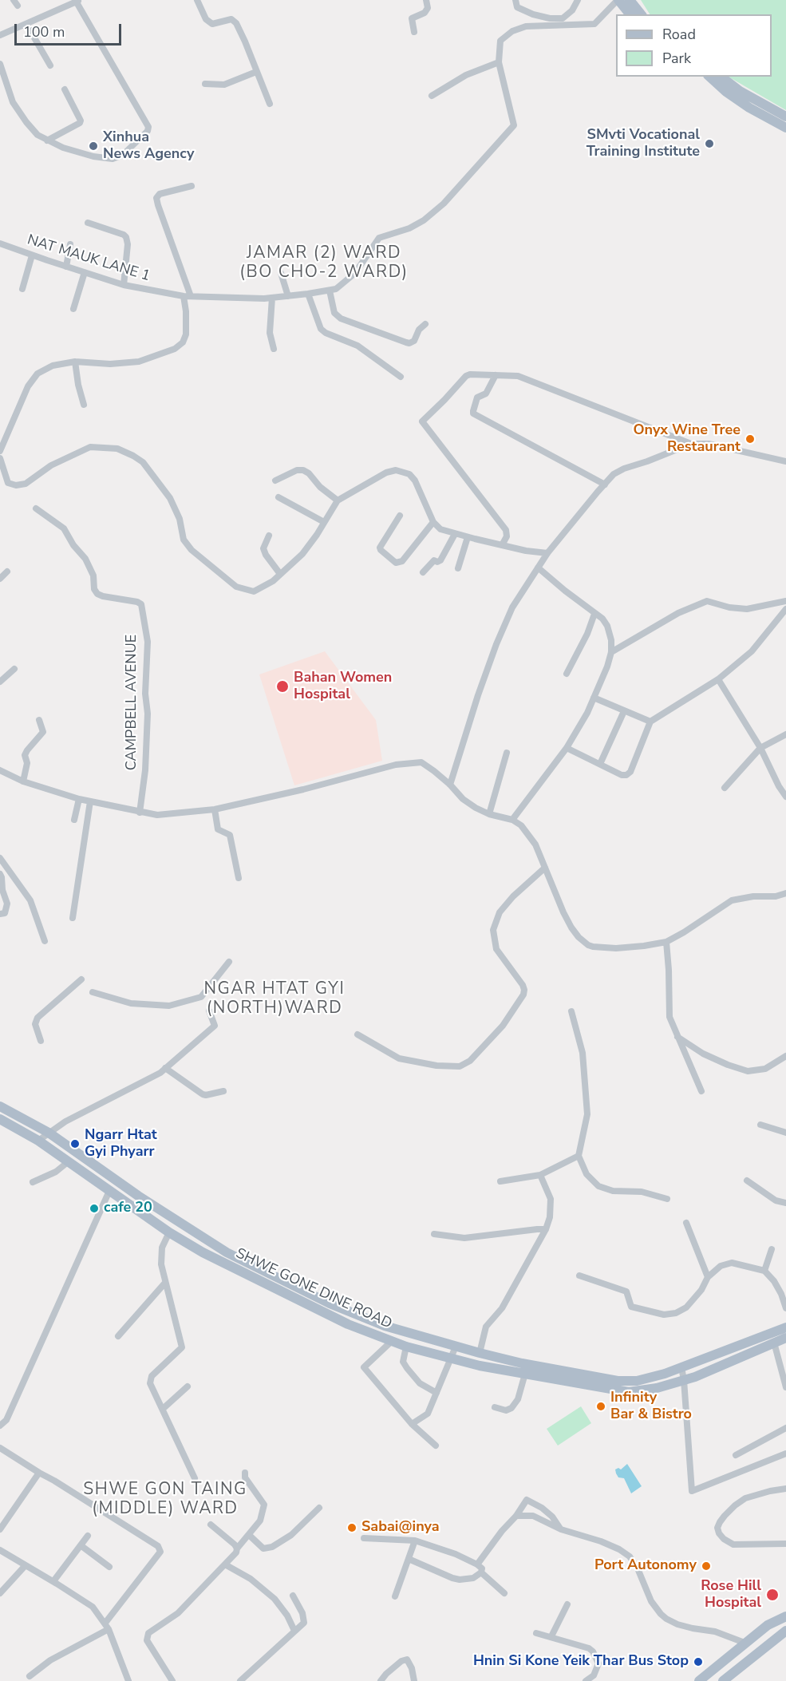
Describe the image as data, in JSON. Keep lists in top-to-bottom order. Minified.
{"streets":{"main road":["SHWE GONE DINE ROAD"],"street":["NAT MAUK LANE 1","CAMPBELL AVENUE"]},"districts":["JAMAR (2) WARD (BO CHO-2 WARD)","NGAR HTAT GYI (NORTH)WARD","SHWE GON TAING (MIDDLE) WARD"],"places":["SMvti Vocational Training Institute","Xinhua News Agency","Onyx Wine Tree Restaurant","Bahan Women Hospital","Ngarr Htat Gyi Phyarr","cafe 20","Infinity Bar & Bistro","Sabai@inya","Port Autonomy","Rose Hill Hospital","Hnin Si Kone Yeik Thar Bus Stop"],"legend":["Road","Park"],"scale_bar":"100 m"}
